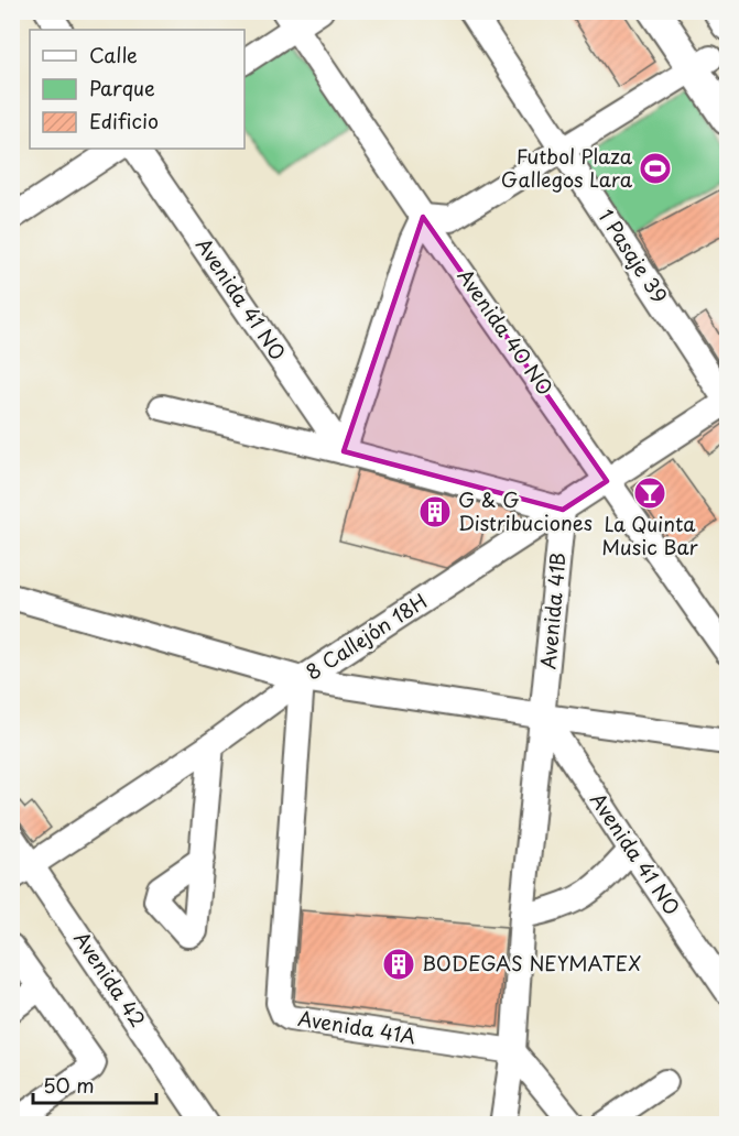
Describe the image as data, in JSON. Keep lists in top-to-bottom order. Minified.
{"streets":{"street":["1 Pasaje 39","Avenida 41 NO","Avenida 40 NO","Avenida 41B","8 Callejón 18H","Avenida 42","Avenida 41A"]},"crossings":[["1 Pasaje 39","8 Callejón 18H"],["Avenida 41 NO","Avenida 41B"],["Avenida 40 NO","8 Callejón 18H"],["Avenida 41B","8 Callejón 18H"],["Avenida 41B","Avenida 41A"],["8 Callejón 18H","Avenida 42"],["8 Callejón 18H","Avenida 41A"]],"places":{"sports":["Futbol Plaza Gallegos Lara"],"bar":["La Quinta Music Bar"],"building":["G & G Distribuciones","BODEGAS NEYMATEX"]},"legend":["Calle","Parque","Edificio"],"scale_bar":"50 m"}
